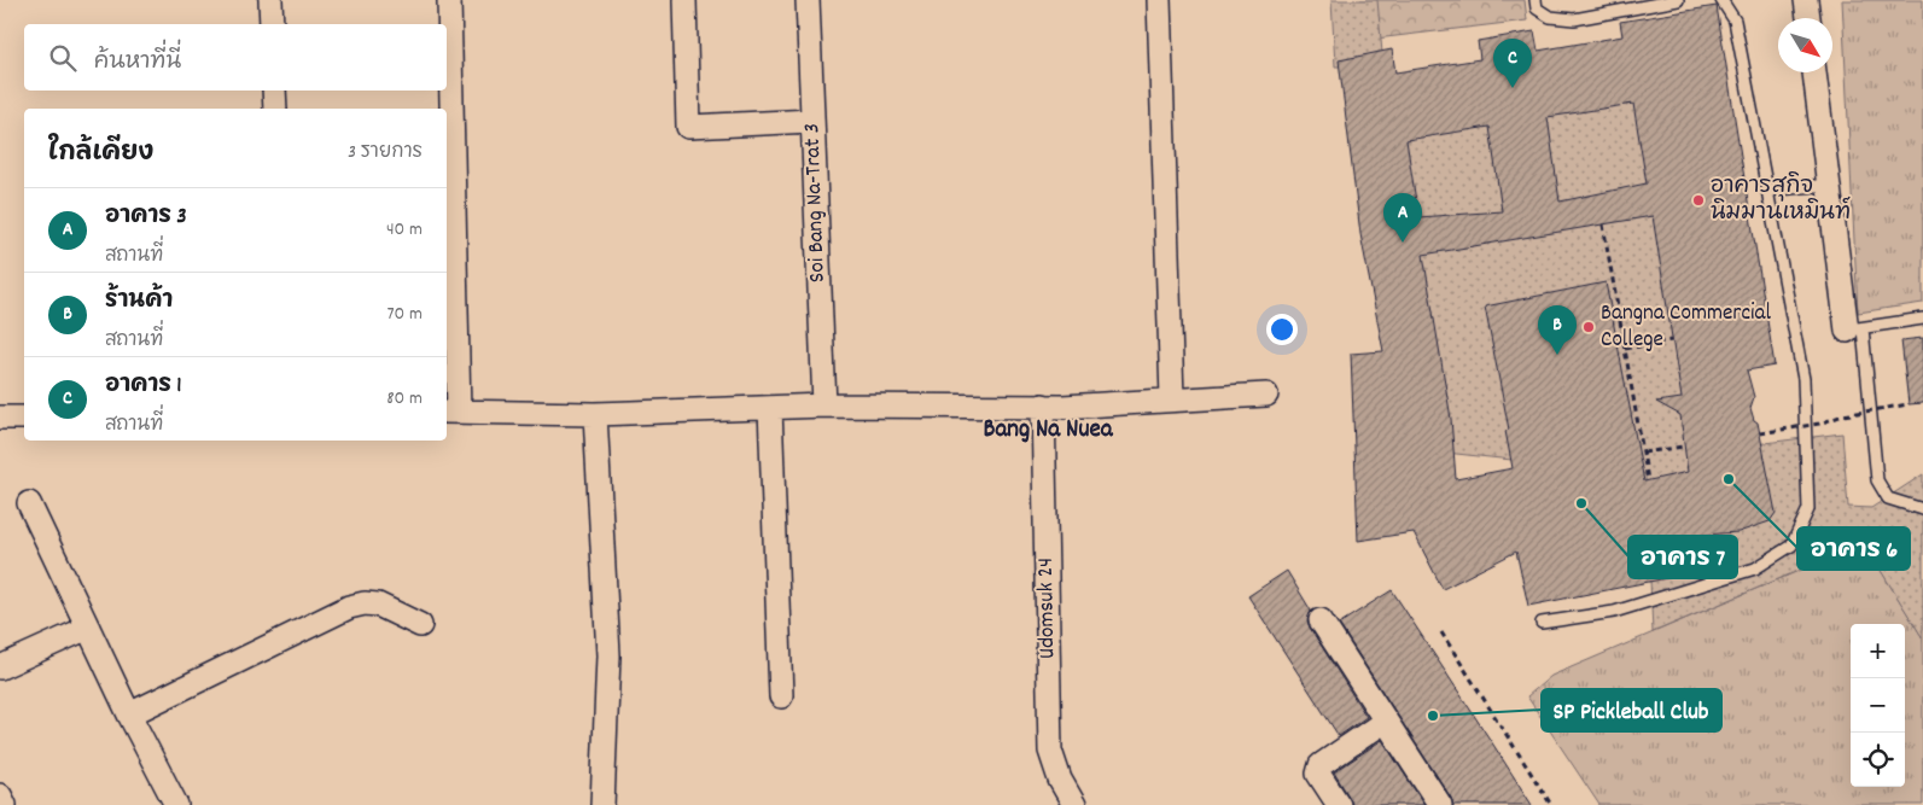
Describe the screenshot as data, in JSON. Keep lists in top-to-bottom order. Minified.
{"streets":{"street":["Soi Bang Na-Trat 3","Udomsuk 24"]},"districts":["Bang Na Nuea"],"places":["อาคารสุกิจ นิมมานเหมินท์","Bangna Commercial College","อาคาร 6","อาคาร 7","SP Pickleball Club"],"north":"bottom right","page":{"search":"ค้นหาที่นี่","pins":["C","A","B"],"heading":["ใกล้เคียง","3 รายการ"],"list":[{"mark":"A","name":"อาคาร 3","note":"สถานที่","value":"40 m"},{"mark":"B","name":"ร้านค้า","note":"สถานที่","value":"70 m"},{"mark":"C","name":"อาคาร 1","note":"สถานที่","value":"80 m"}],"map_buttons":["+","−"]}}
